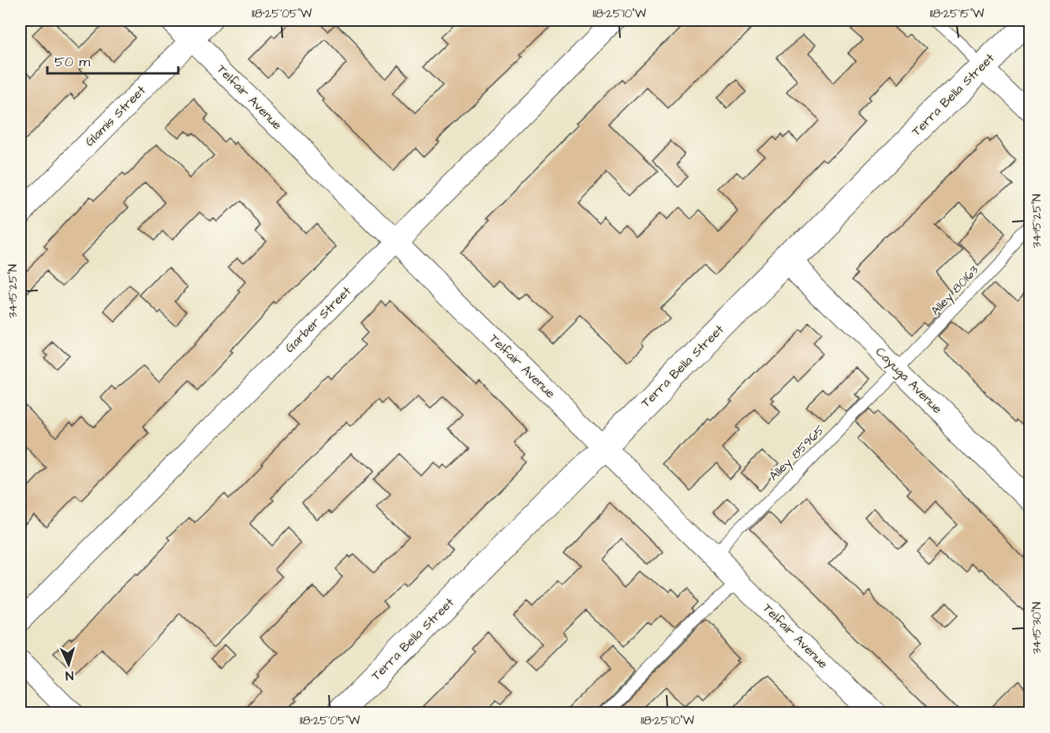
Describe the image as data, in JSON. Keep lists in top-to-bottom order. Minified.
{"streets":{"main road":["Terra Bella Street"],"street":["Telfair Avenue","Glamis Street","Garber Street","Cayuga Avenue"],"lane":["Alley 80163","Alley 85965"]},"crossings":[["Terra Bella Street","Telfair Avenue"],["Terra Bella Street","Cayuga Avenue"],["Telfair Avenue","Glamis Street"],["Telfair Avenue","Garber Street"],["Telfair Avenue","Alley 85965"],["Alley 80163","Cayuga Avenue"],["Alley 80163","Alley 85965"],["Cayuga Avenue","Alley 85965"]],"scale_bar":"50 m","north":"bottom","coordinates":["118°25'05\"W","118°25'10\"W","118°25'15\"W","34°15'25\"N","34°15'30\"N"]}
